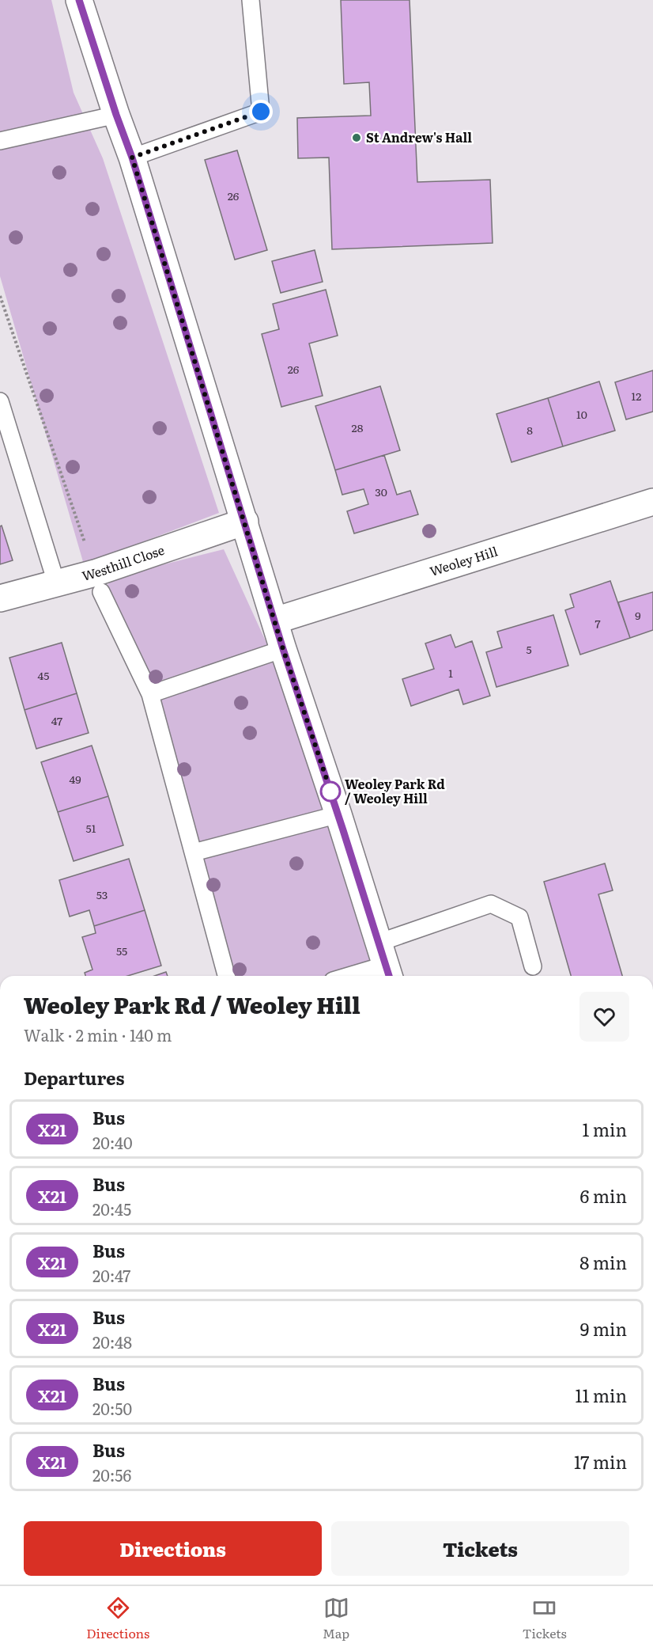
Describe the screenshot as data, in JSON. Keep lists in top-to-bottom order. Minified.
{"streets":{"street":["Weoley Hill","Westhill Close"]},"places":["St Andrew's Hall","Weoley Park Rd / Weoley Hill"],"lines":["bus line X21"],"house_numbers":["26","26","12","10","28","8","30","9","7","5","1","45","47","49","51","53","55"],"page":{"heading":[["Weoley Park Rd / Weoley Hill","Walk · 2 min · 140 m"],"Departures"],"list":[{"mark":"X21","name":"Bus","note":"20:40","value":"1 min"},{"mark":"X21","name":"Bus","note":"20:45","value":"6 min"},{"mark":"X21","name":"Bus","note":"20:47","value":"8 min"},{"mark":"X21","name":"Bus","note":"20:48","value":"9 min"},{"mark":"X21","name":"Bus","note":"20:50","value":"11 min"},{"mark":"X21","name":"Bus","note":"20:56","value":"17 min"}],"buttons":["Directions","Tickets"],"tabs":["Directions","Map","Tickets"]}}
